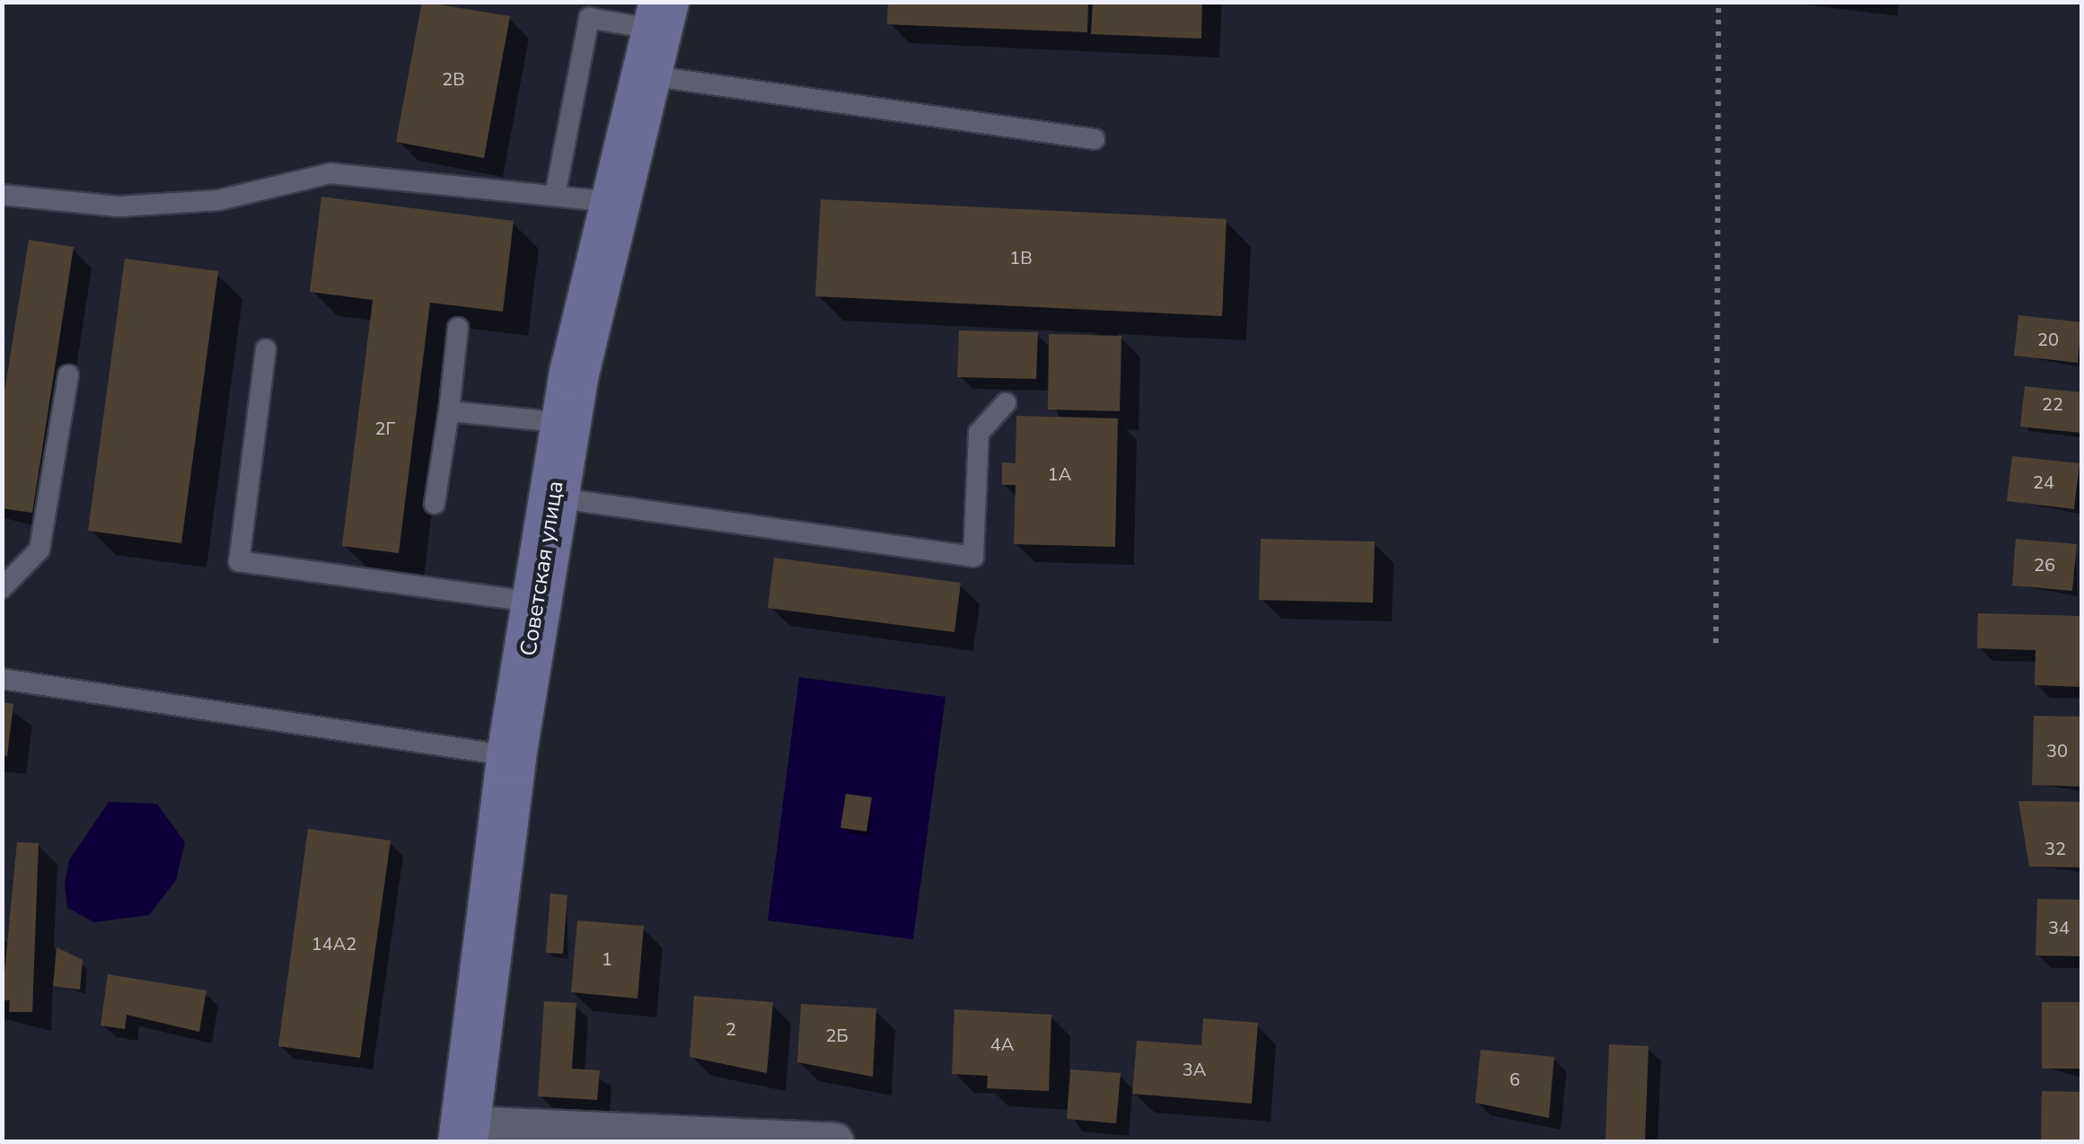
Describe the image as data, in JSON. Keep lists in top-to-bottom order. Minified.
{"streets":{"main road":["Советская улица"]},"house_numbers":["2В","1В","20","22","2Г","1А","24","26","30","32","34","14А2","1","2","2Б","4А","3А","6"]}
